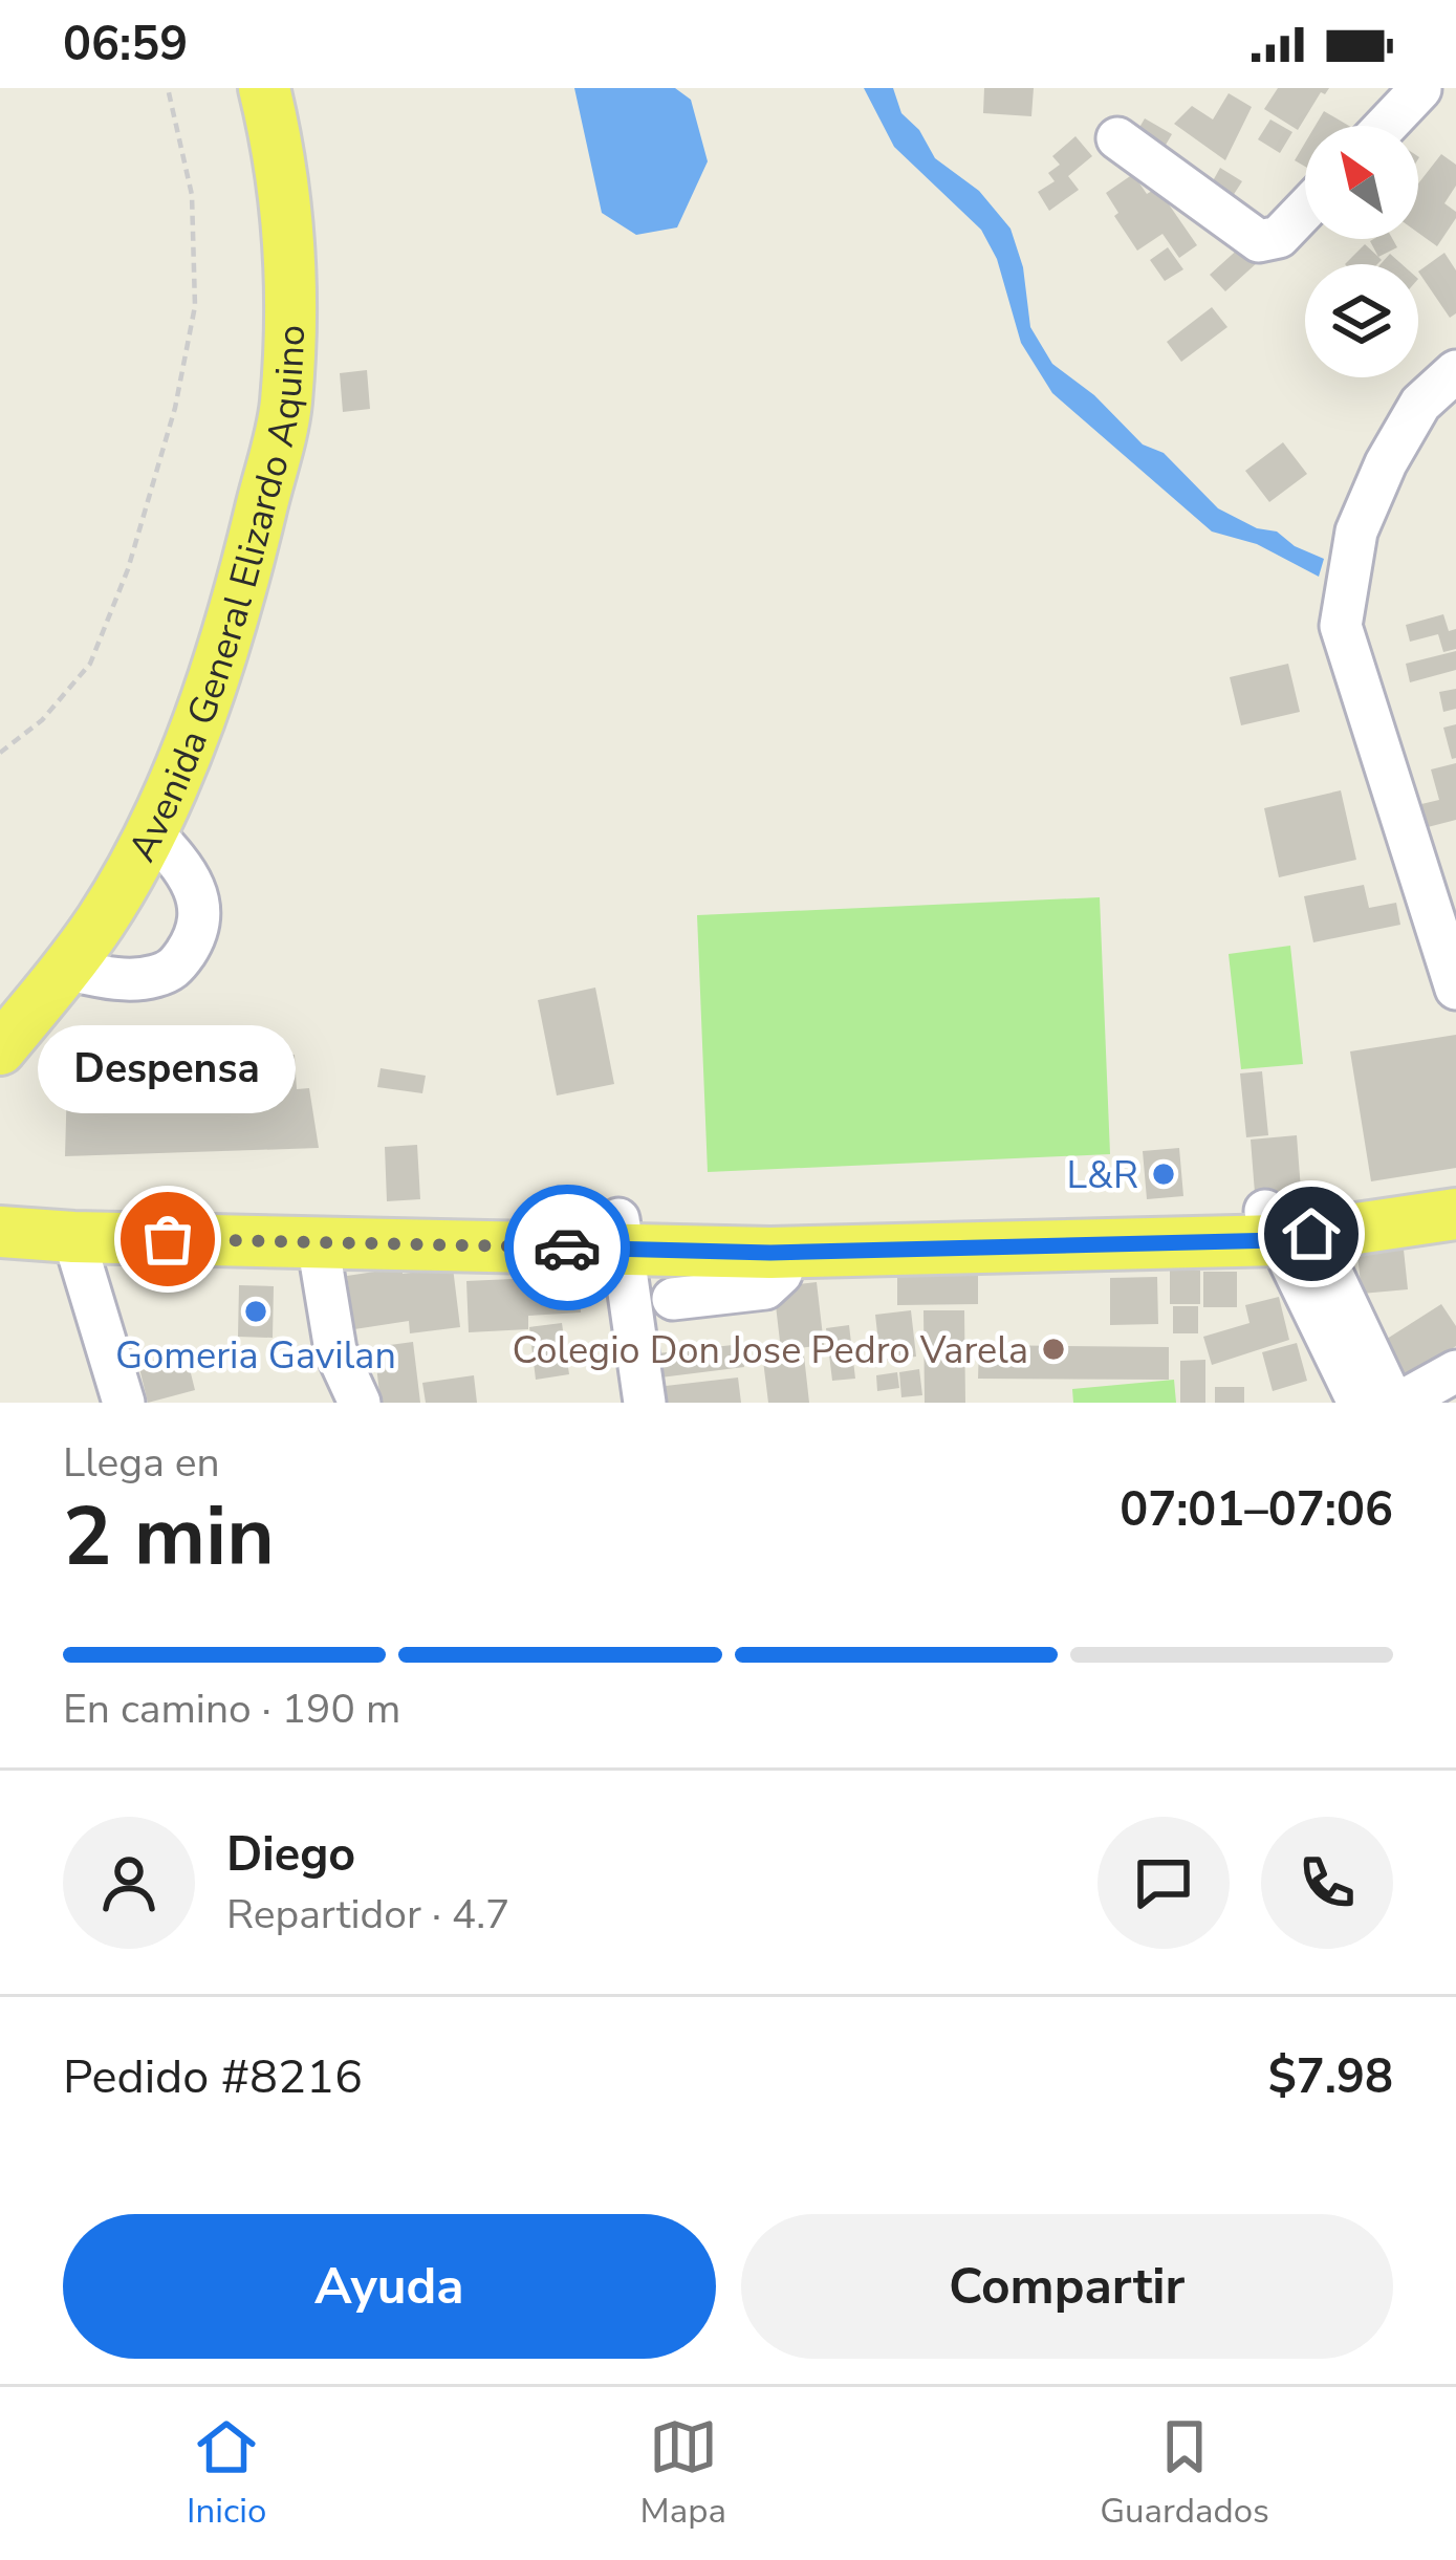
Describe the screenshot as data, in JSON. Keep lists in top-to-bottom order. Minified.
{"streets":{"main road":["Avenida General Elizardo Aquino"]},"places":["L&R","Despensa","Gomeria Gavilan","Colegio Don Jose Pedro Varela"],"north":"top left","page":{"status":"06:59","bubble":"Despensa","heading":["2 min","Llega en","07:01–07:06"],"panel":["Diego","Repartidor · 4.7","Pedido #8216","$7.98"],"bar":"En camino · 190 m","buttons":["Ayuda","Compartir"],"tabs":["Inicio","Mapa","Guardados"]}}
